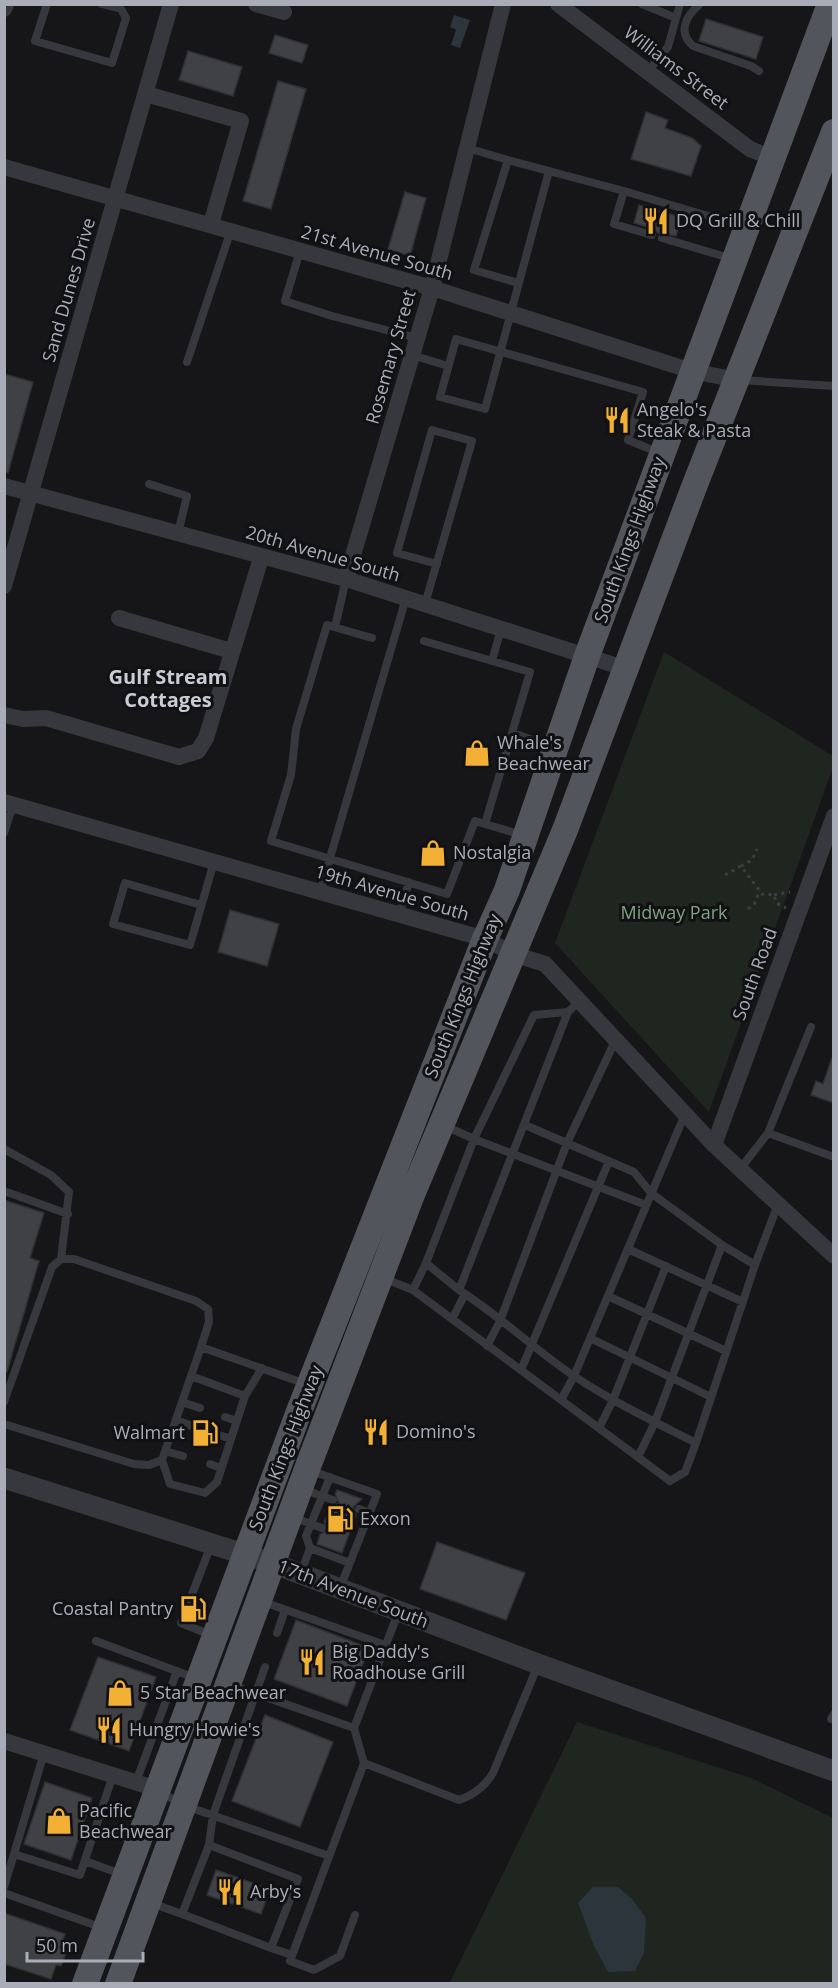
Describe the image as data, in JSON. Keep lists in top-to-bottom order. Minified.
{"streets":{"main road":["South Kings Highway"],"street":["Williams Street","21st Avenue South","Sand Dunes Drive","Rosemary Street","20th Avenue South","19th Avenue South","South Road","17th Avenue South"]},"crossings":[["Williams Street","South Kings Highway"],["21st Avenue South","Sand Dunes Drive"],["21st Avenue South","Rosemary Street"],["21st Avenue South","South Kings Highway"],["Sand Dunes Drive","20th Avenue South"],["Rosemary Street","20th Avenue South"],["South Kings Highway","20th Avenue South"],["South Kings Highway","19th Avenue South"],["South Kings Highway","17th Avenue South"],["19th Avenue South","South Road"]],"districts":["Gulf Stream Cottages"],"parks":["Midway Park"],"places":{"restaurant":["DQ Grill & Chill","Angelo's Steak & Pasta","Domino's","Big Daddy's Roadhouse Grill","Hungry Howie's","Arby's"],"shop":["Whale's Beachwear","Nostalgia","5 Star Beachwear","Pacific Beachwear"],"fuel station":["Walmart","Exxon","Coastal Pantry"]},"scale_bar":"50 m"}
